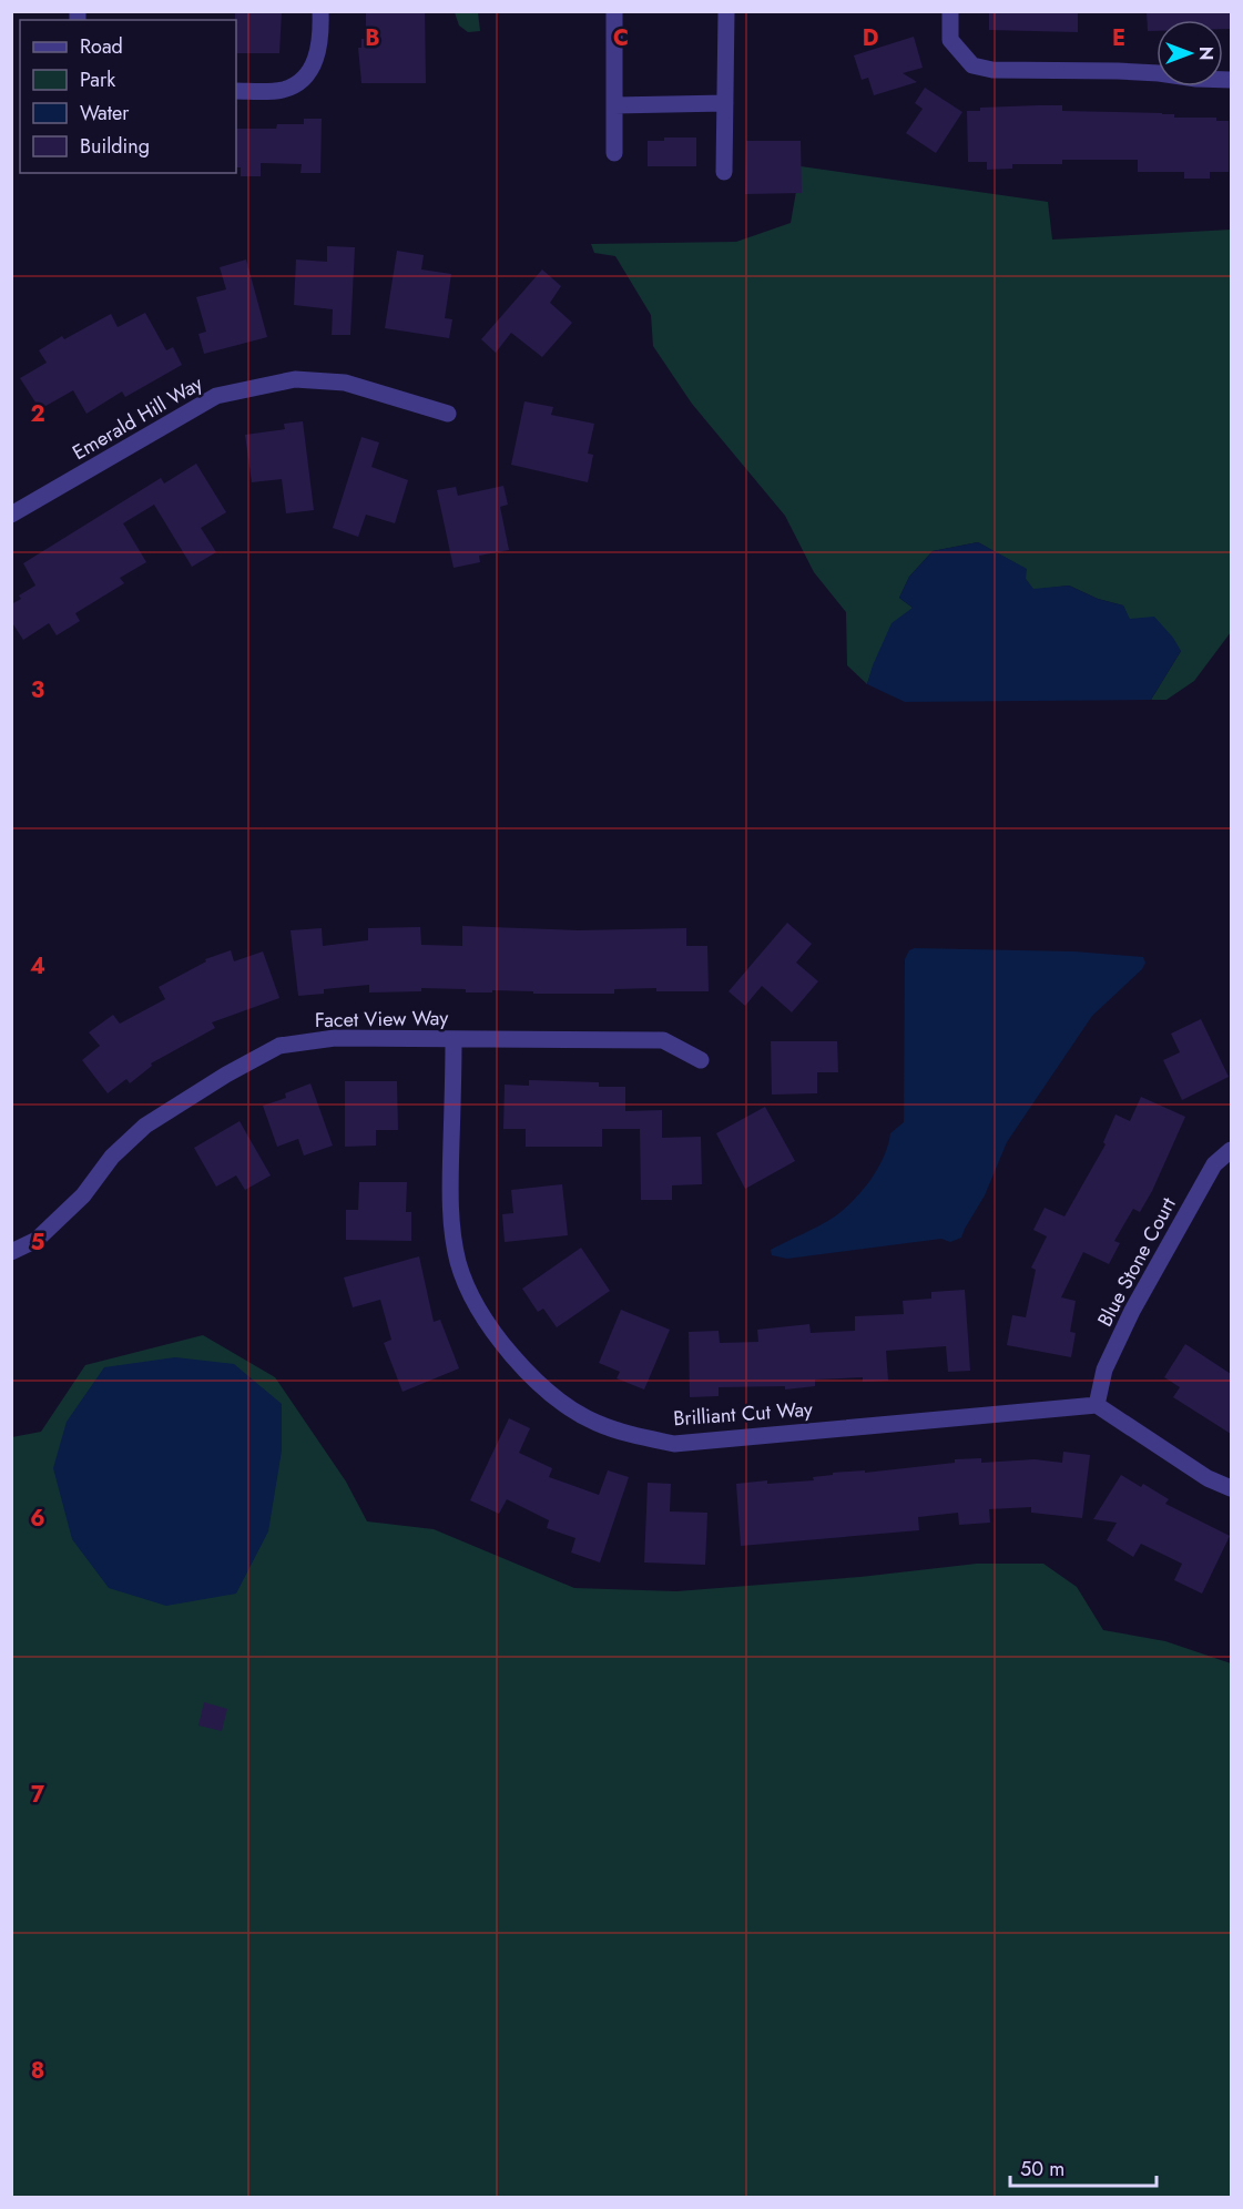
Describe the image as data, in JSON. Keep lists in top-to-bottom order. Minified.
{"streets":{"street":["Emerald Hill Way","Facet View Way","Blue Stone Court","Brilliant Cut Way"]},"crossings":[["Facet View Way","Brilliant Cut Way"],["Blue Stone Court","Brilliant Cut Way"]],"legend":["Road","Park","Water","Building"],"scale_bar":"50 m","north":"right","grid":{"columns":["B","C","D","E"],"rows":["2","3","4","5","6","7","8"]}}
